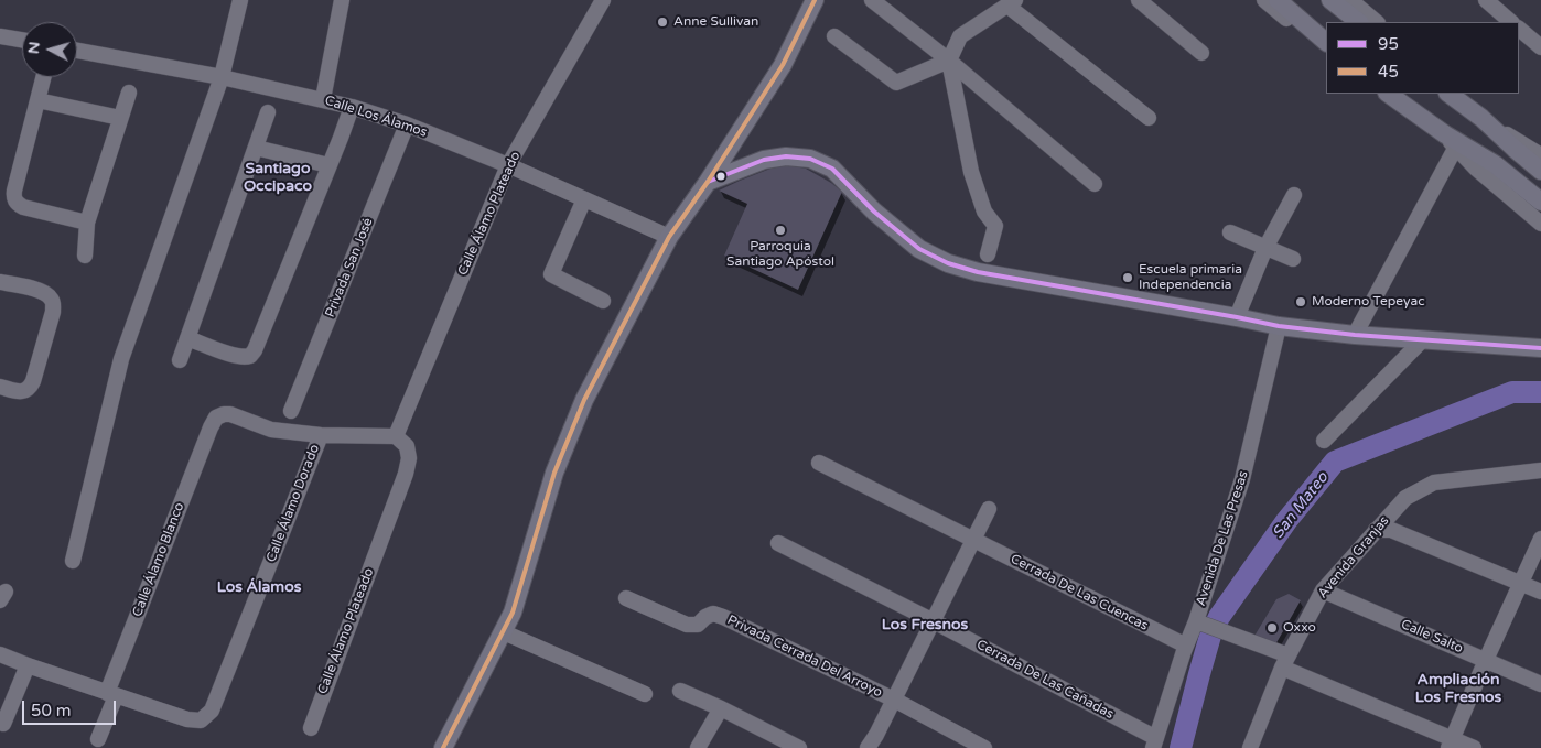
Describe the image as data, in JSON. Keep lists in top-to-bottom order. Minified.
{"streets":{"street":["Calle Los Álamos","Calle Álamo Plateado","Privada San José","Calle Álamo Dorado","Avenida De Las Presas","Avenida Granjas","Calle Álamo Blanco","Cerrada De Las Cuencas","Calle Salto","Privada Cerrada Del Arroyo","Cerrada De Las Cañadas"]},"crossings":[["Calle Los Álamos","Calle Álamo Plateado"],["Calle Los Álamos","Privada San José"],["Calle Álamo Dorado","Calle Álamo Blanco"],["Avenida De Las Presas","Cerrada De Las Cuencas"],["Avenida De Las Presas","Cerrada De Las Cañadas"],["Avenida Granjas","Calle Salto"]],"districts":["Santiago Occipaco","Los Álamos","Los Fresnos","Ampliación Los Fresnos"],"water":["San Mateo"],"places":["Anne Sullivan","Parroquia Santiago Apóstol","Escuela primaria Independencia","Moderno Tepeyac","Oxxo"],"lines":["transit line 45","transit line 95"],"legend":["95","45"],"scale_bar":"50 m","north":"left"}
